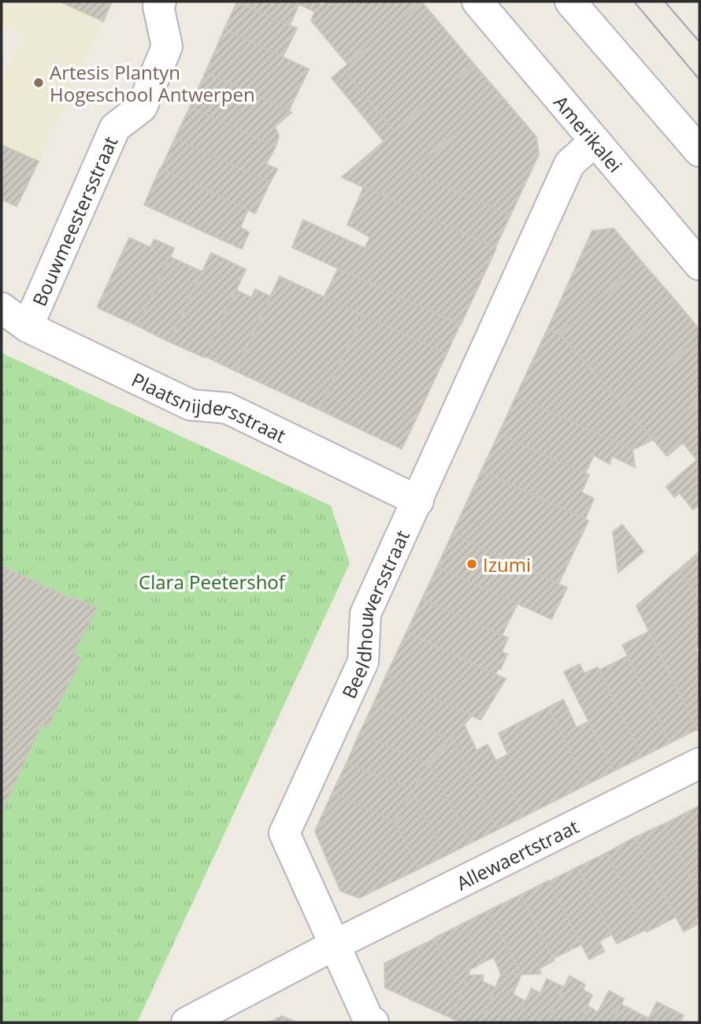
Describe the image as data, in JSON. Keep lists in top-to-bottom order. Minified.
{"streets":{"street":["Amerikalei","Bouwmeestersstraat","Plaatsnijdersstraat","Beeldhouwersstraat","Allewaertstraat"]},"crossings":[["Amerikalei","Beeldhouwersstraat"],["Bouwmeestersstraat","Plaatsnijdersstraat"],["Plaatsnijdersstraat","Beeldhouwersstraat"],["Beeldhouwersstraat","Allewaertstraat"]],"parks":["Clara Peetershof"],"places":["Artesis Plantyn Hogeschool Antwerpen","Izumi"]}
